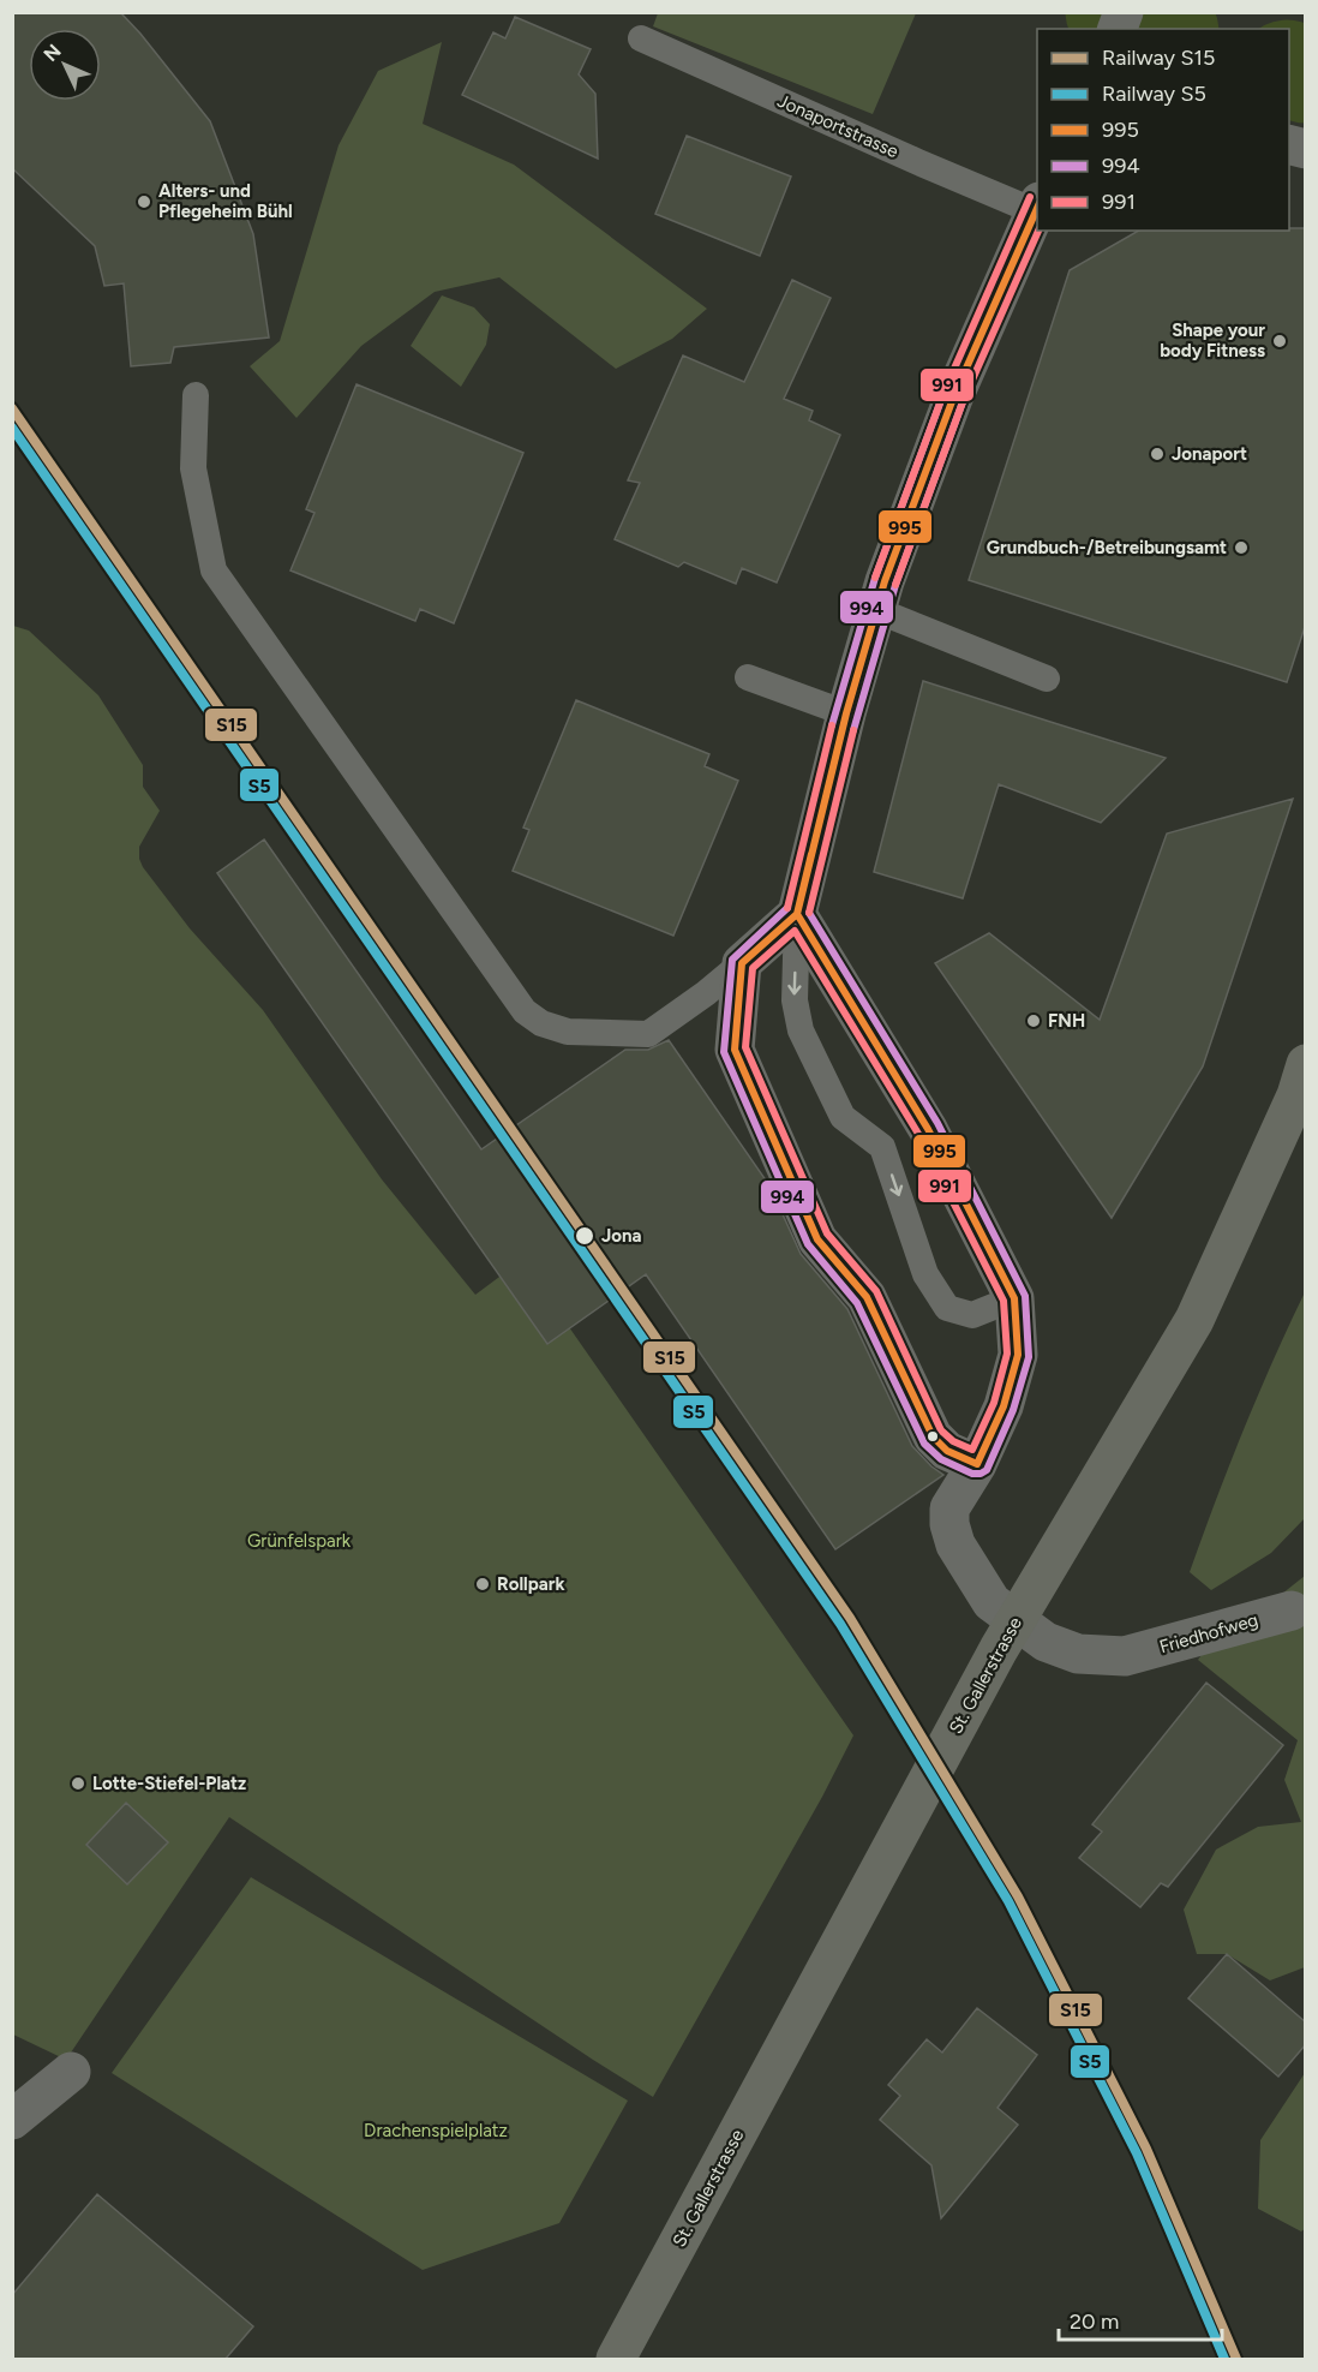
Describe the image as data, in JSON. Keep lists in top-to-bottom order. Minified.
{"streets":{"main road":["St. Gallerstrasse"],"street":["Friedhofweg"],"lane":["Jonaportstrasse"]},"parks":["Grünfelspark","Drachenspielplatz"],"places":["Alters- und Pflegeheim Bühl","Shape your body Fitness","Jonaport","Grundbuch-/Betreibungsamt","FNH","Jona","Rollpark","Lotte-Stiefel-Platz"],"lines":["transit line 991","transit line 995","transit line 994","rail line S15","rail line S5"],"legend":["Railway S15","Railway S5","995","994","991"],"scale_bar":"20 m","north":"top left"}
